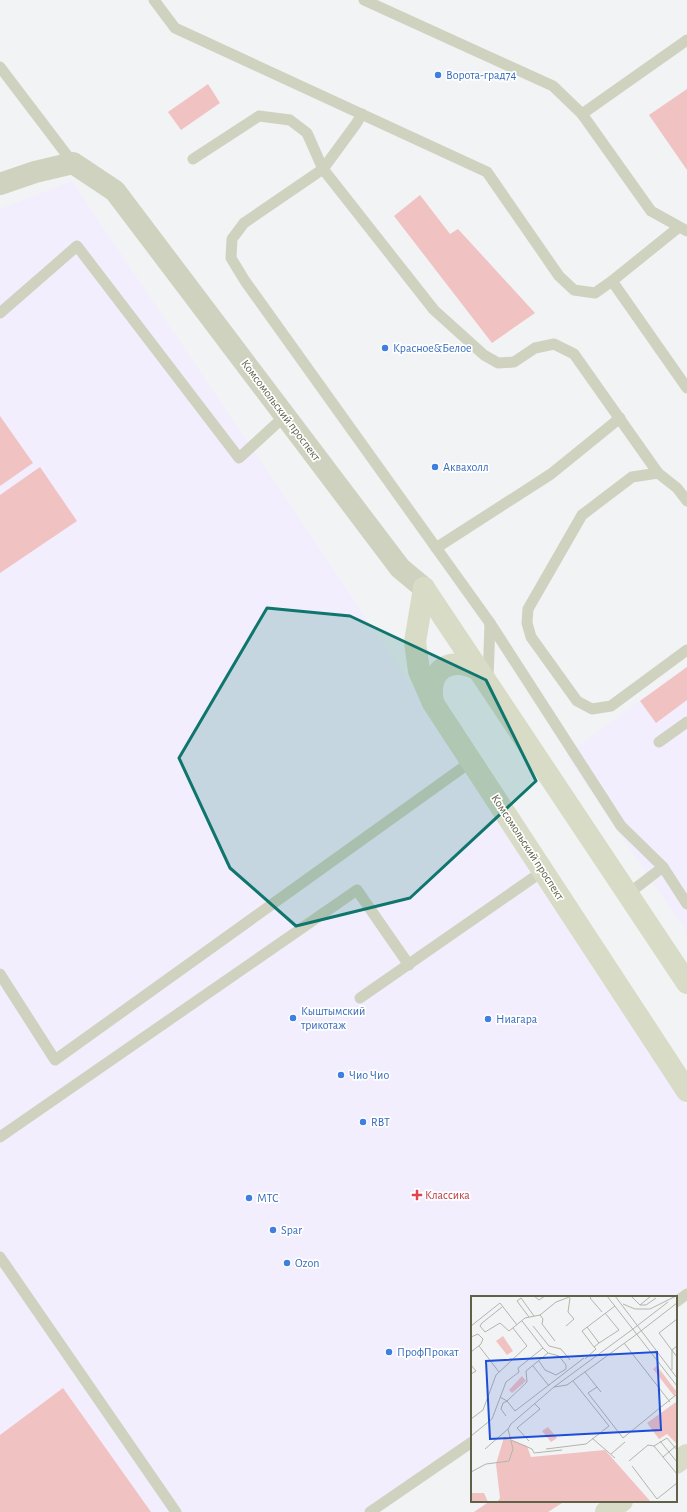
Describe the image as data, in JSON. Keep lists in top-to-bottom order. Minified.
{"streets":{"street":["Комсомольский проспект"]},"places":{"other":["Ворота-град74","Красное&Белое","Аквахолл","Кыштымский трикотаж","Ниагара","Чио Чио","RBT","МТС","Spar","Ozon","ПрофПрокат"],"health":["Классика"]}}
